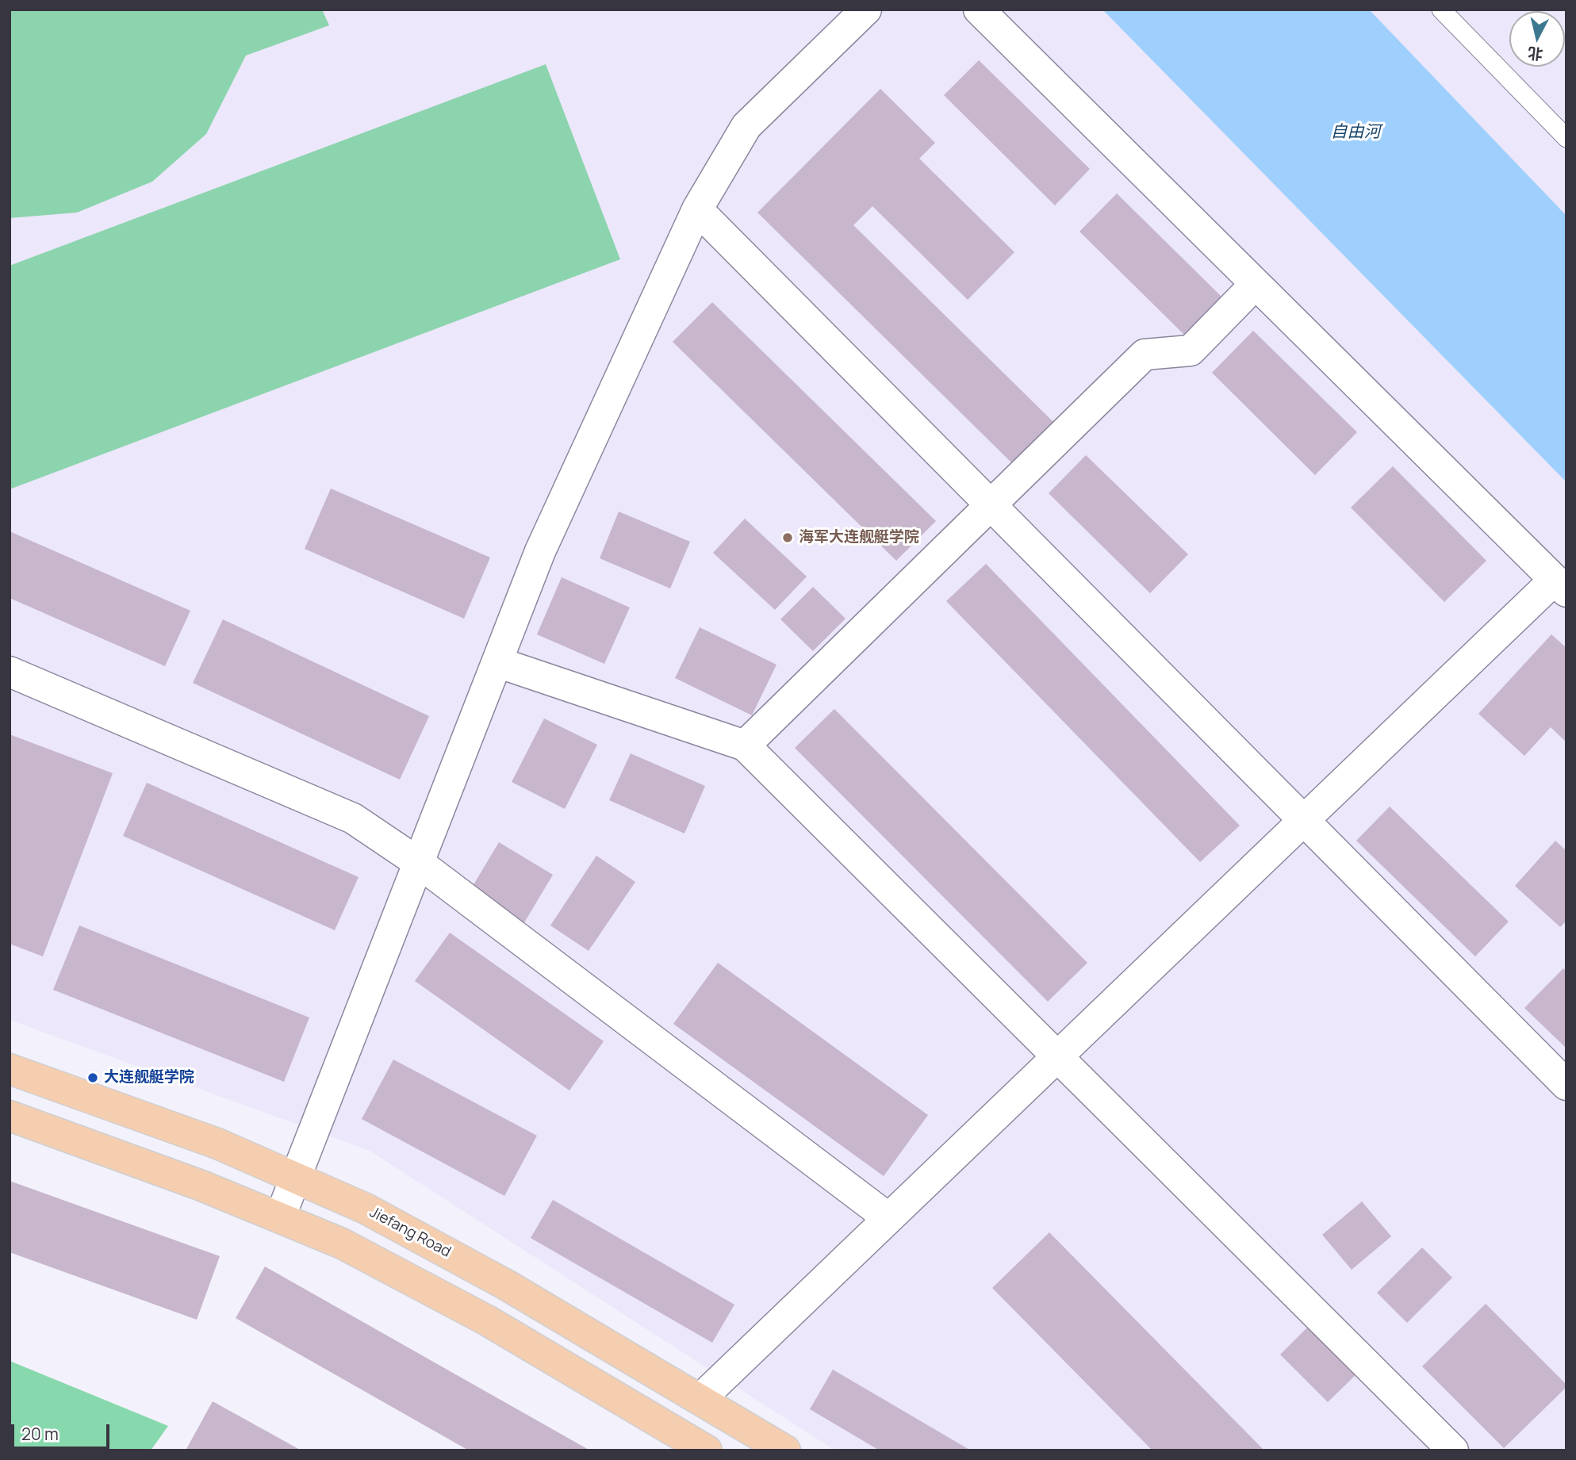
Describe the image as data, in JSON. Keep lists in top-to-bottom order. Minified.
{"streets":{"main road":["Jiefang Road"]},"water":["自由河"],"places":["海军大连舰艇学院","大连舰艇学院"],"scale_bar":"20 m","north":"bottom"}
